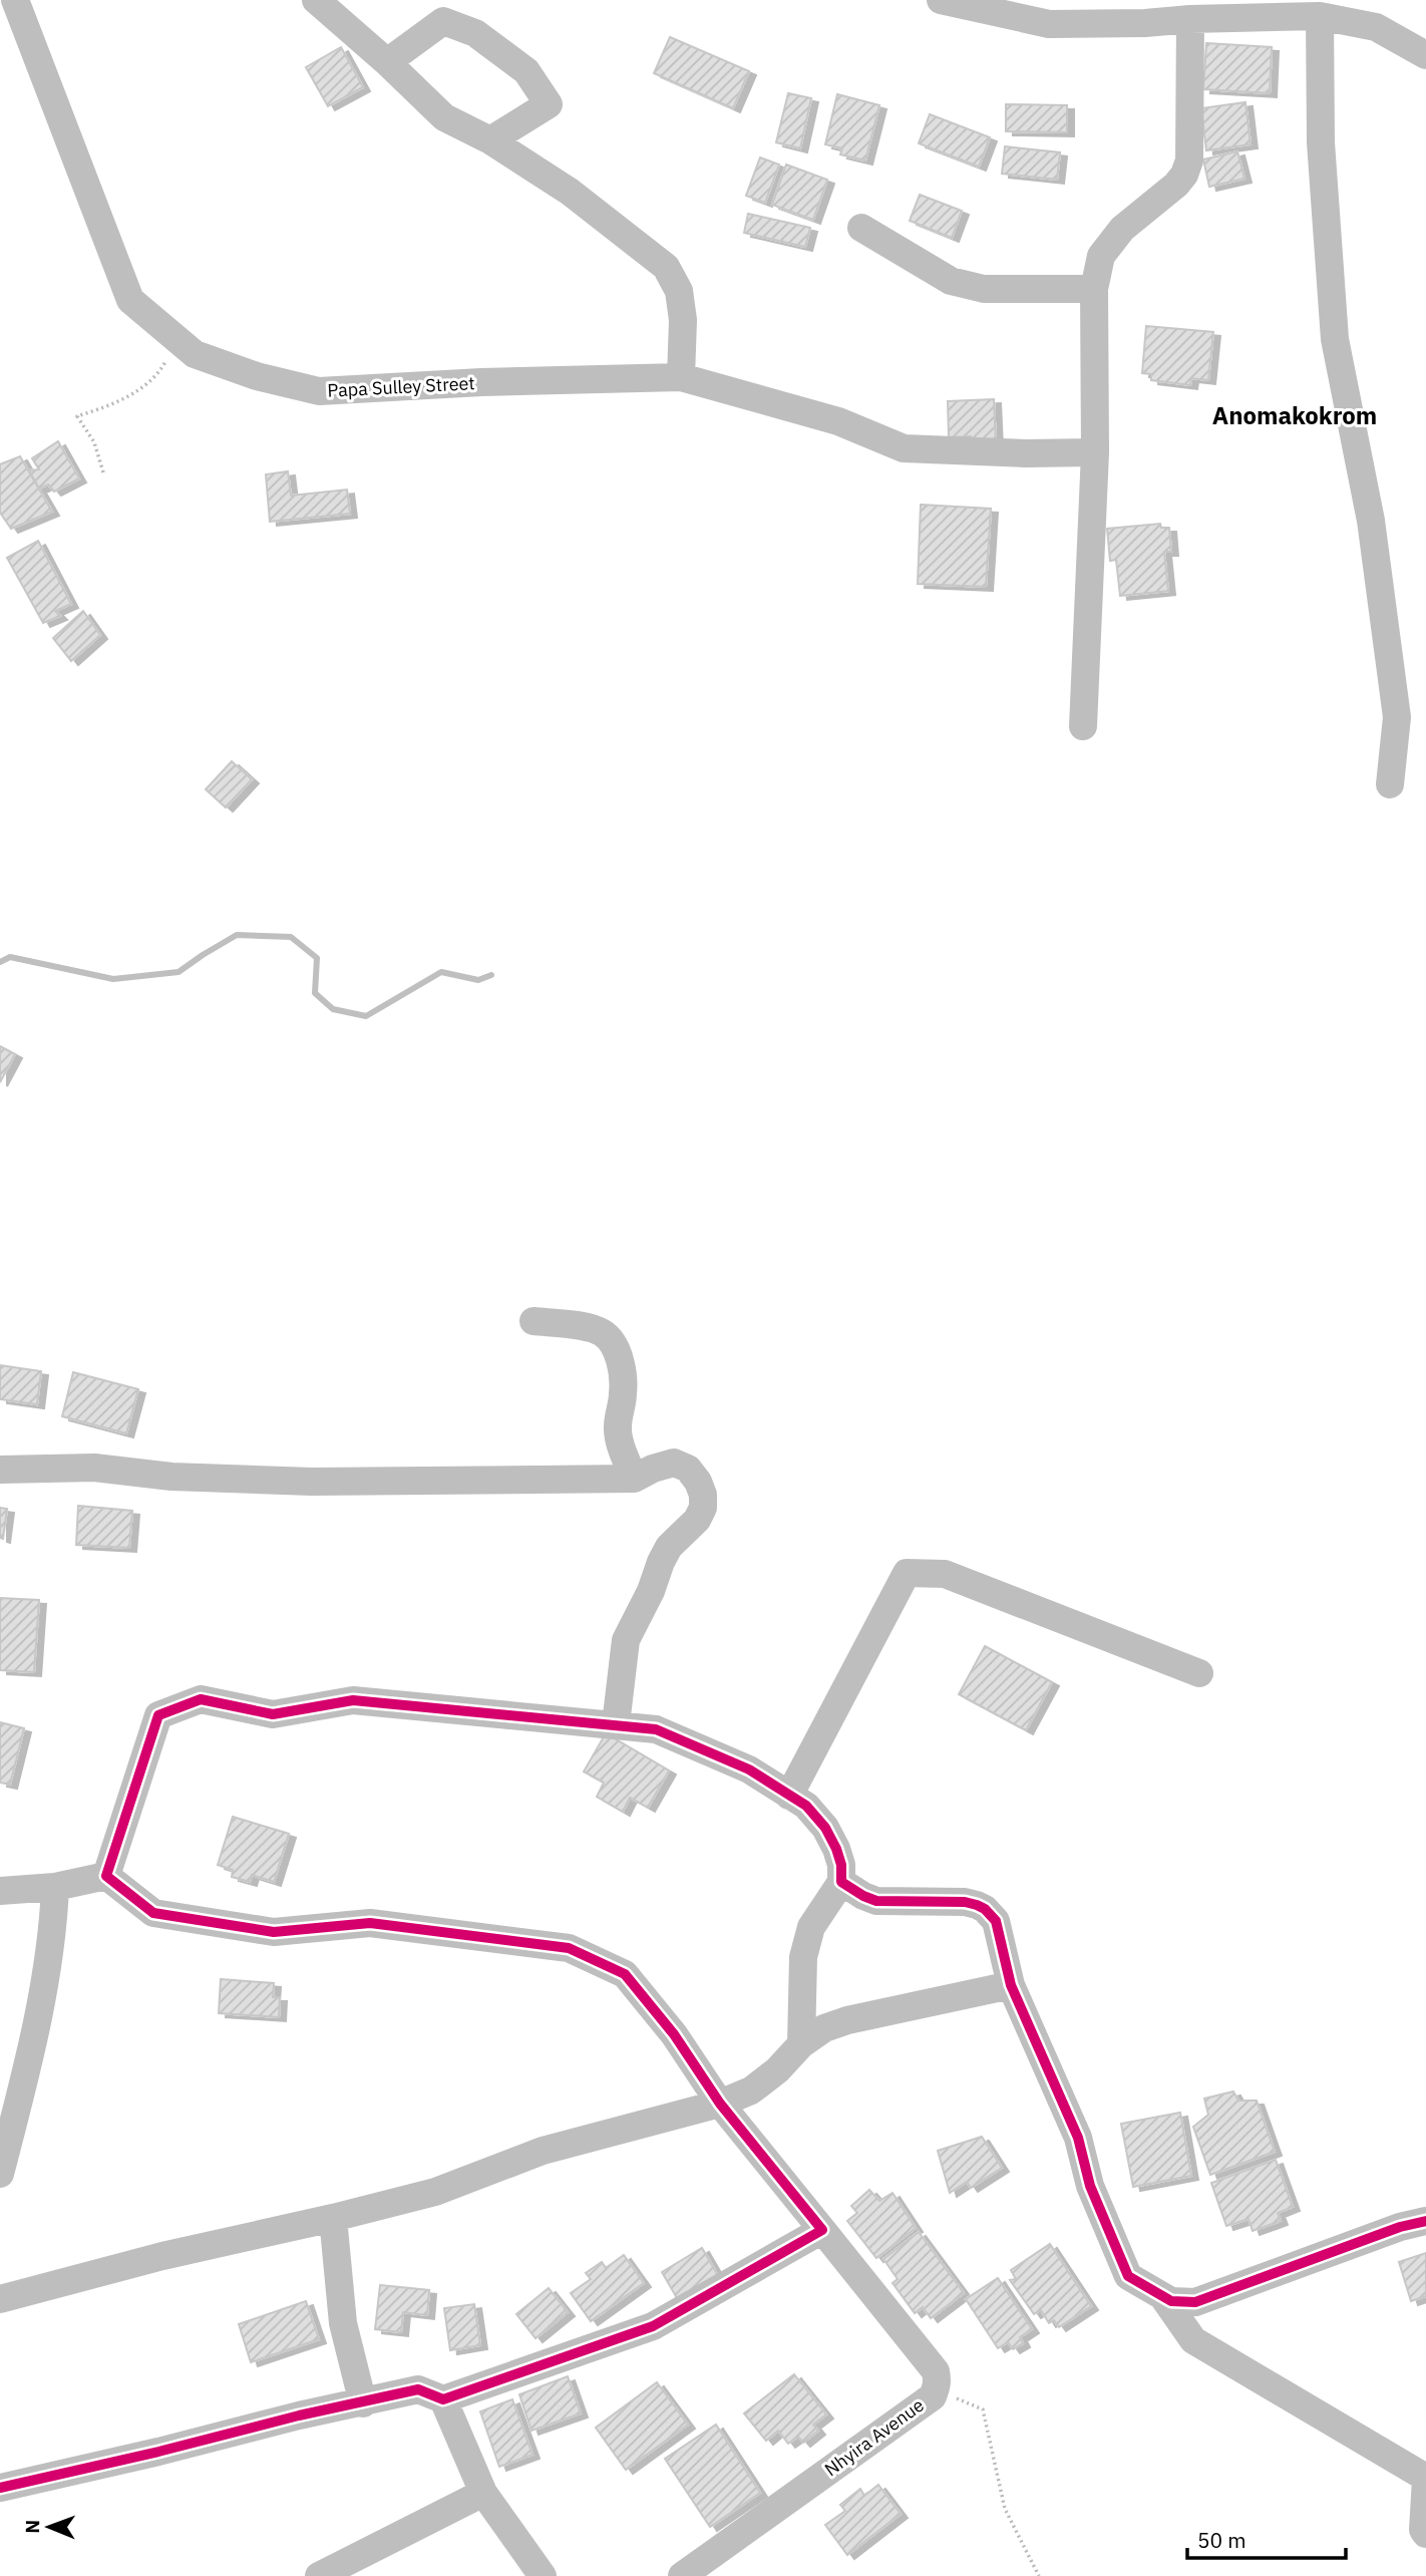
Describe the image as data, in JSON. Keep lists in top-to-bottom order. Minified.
{"streets":{"street":["Papa Sulley Street","Nhyira Avenue"]},"districts":["Anomakokrom"],"scale_bar":"50 m","north":"left"}
